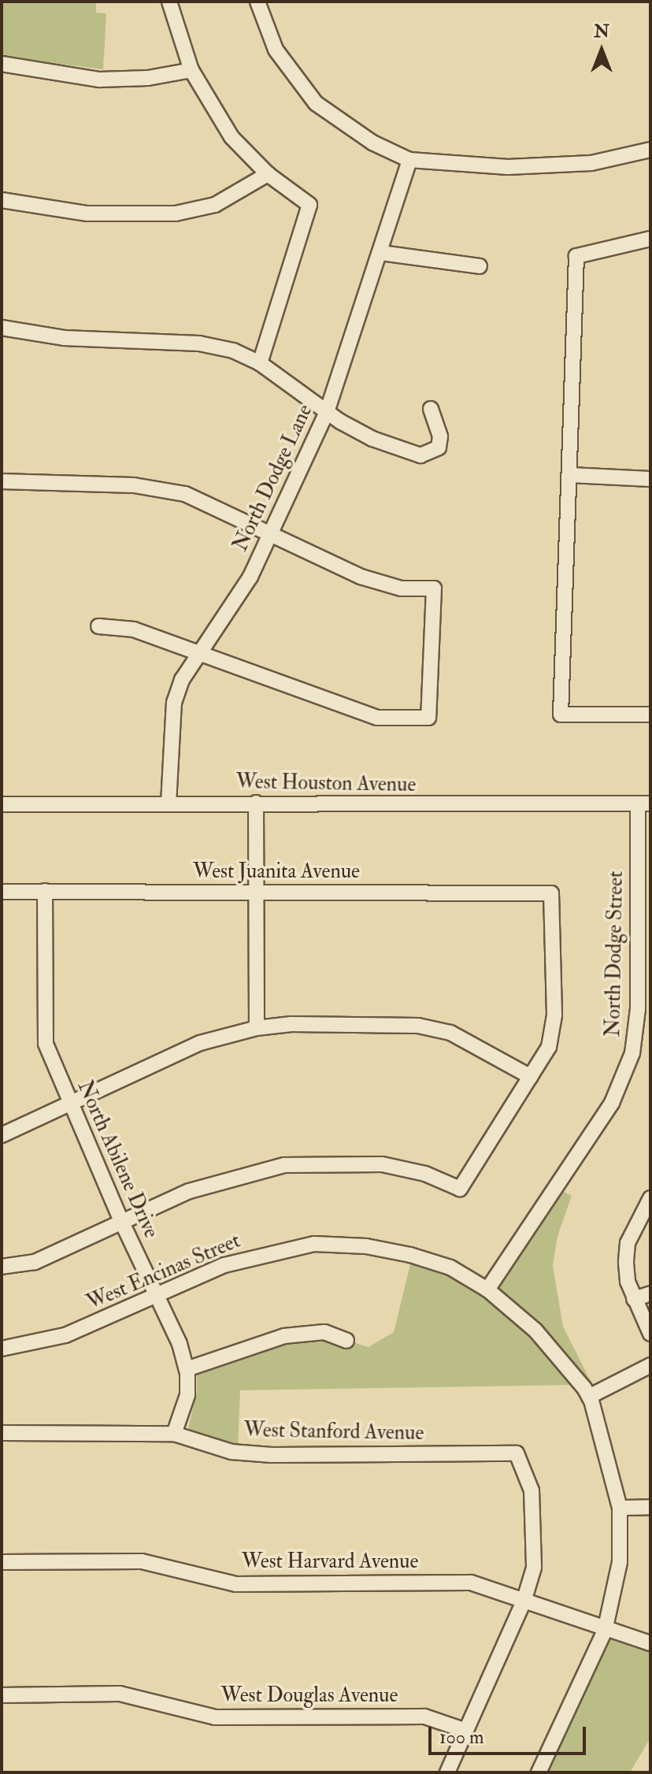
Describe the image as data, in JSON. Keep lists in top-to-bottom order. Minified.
{"streets":{"street":["North Dodge Lane","West Houston Avenue","West Juanita Avenue","North Dodge Street","North Abilene Drive","West Encinas Street","West Stanford Avenue","West Harvard Avenue","West Douglas Avenue"]},"crossings":[["North Dodge Lane","West Houston Avenue"],["West Houston Avenue","North Dodge Street"],["West Juanita Avenue","North Abilene Drive"],["North Dodge Street","West Encinas Street"],["North Abilene Drive","West Encinas Street"],["North Abilene Drive","West Stanford Avenue"],["West Stanford Avenue","West Harvard Avenue"]],"scale_bar":"100 m","north":"top"}
